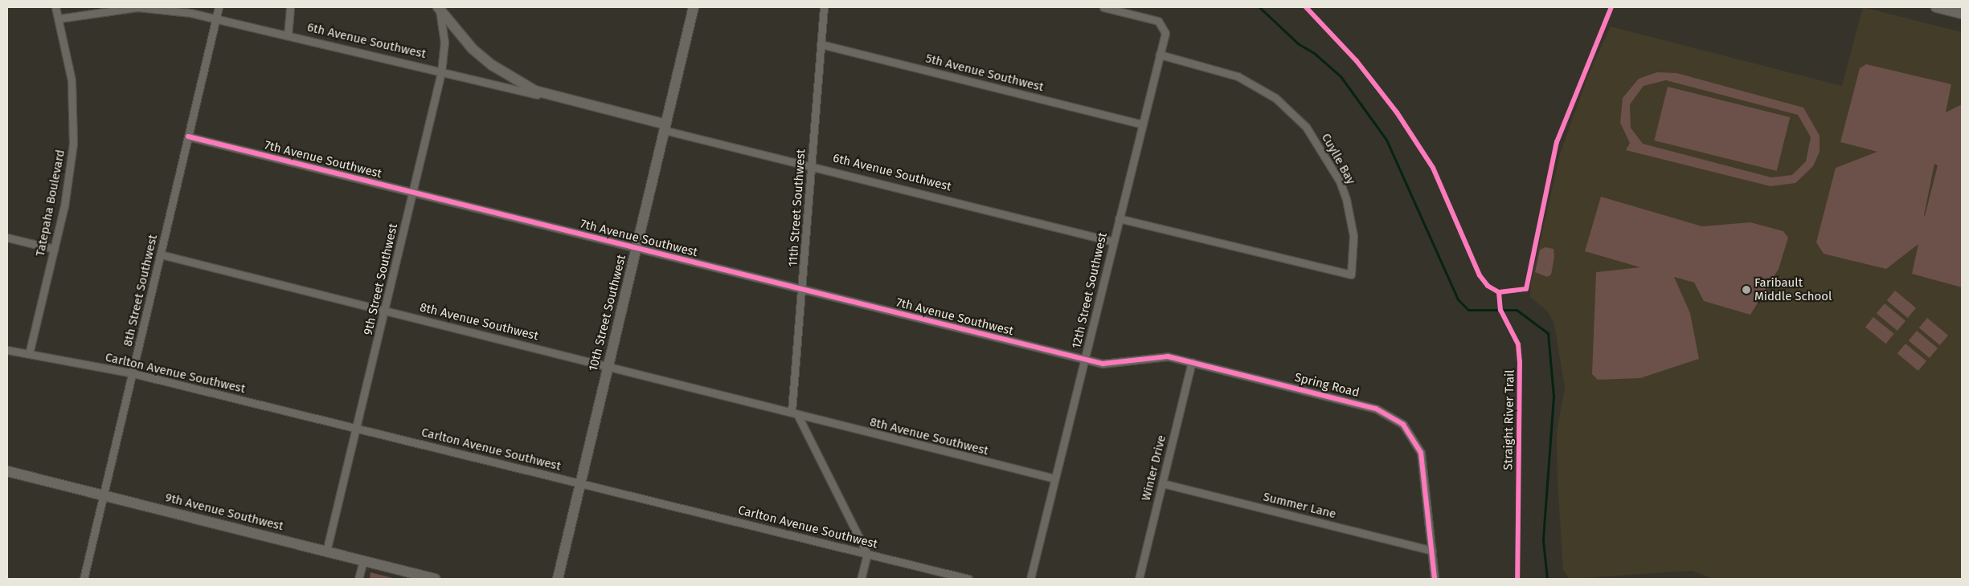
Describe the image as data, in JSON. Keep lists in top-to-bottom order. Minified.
{"streets":{"street":["6th Avenue Southwest","5th Avenue Southwest","Cuylle Bay","7th Avenue Southwest","Tatepaha Boulevard","11th Street Southwest","9th Street Southwest","8th Street Southwest","12th Street Southwest","10th Street Southwest","8th Avenue Southwest","Carlton Avenue Southwest","Spring Road","Winter Drive","Summer Lane","9th Avenue Southwest"],"cycle path":["Straight River Trail"]},"crossings":[["6th Avenue Southwest","Tatepaha Boulevard"],["6th Avenue Southwest","11th Street Southwest"],["6th Avenue Southwest","9th Street Southwest"],["6th Avenue Southwest","8th Street Southwest"],["6th Avenue Southwest","12th Street Southwest"],["6th Avenue Southwest","10th Street Southwest"],["5th Avenue Southwest","11th Street Southwest"],["5th Avenue Southwest","12th Street Southwest"],["Cuylle Bay","12th Street Southwest"],["7th Avenue Southwest","11th Street Southwest"],["7th Avenue Southwest","9th Street Southwest"],["7th Avenue Southwest","8th Street Southwest"],["7th Avenue Southwest","12th Street Southwest"],["7th Avenue Southwest","10th Street Southwest"],["7th Avenue Southwest","Spring Road"],["Tatepaha Boulevard","Carlton Avenue Southwest"],["11th Street Southwest","8th Avenue Southwest"],["9th Street Southwest","8th Avenue Southwest"],["9th Street Southwest","Carlton Avenue Southwest"],["9th Street Southwest","9th Avenue Southwest"],["8th Street Southwest","8th Avenue Southwest"],["8th Street Southwest","Carlton Avenue Southwest"],["8th Street Southwest","9th Avenue Southwest"],["12th Street Southwest","8th Avenue Southwest"],["12th Street Southwest","Spring Road"],["10th Street Southwest","8th Avenue Southwest"],["10th Street Southwest","Carlton Avenue Southwest"],["Spring Road","Winter Drive"],["Spring Road","Summer Lane"],["Winter Drive","Summer Lane"]],"places":["Faribault Middle School"]}
